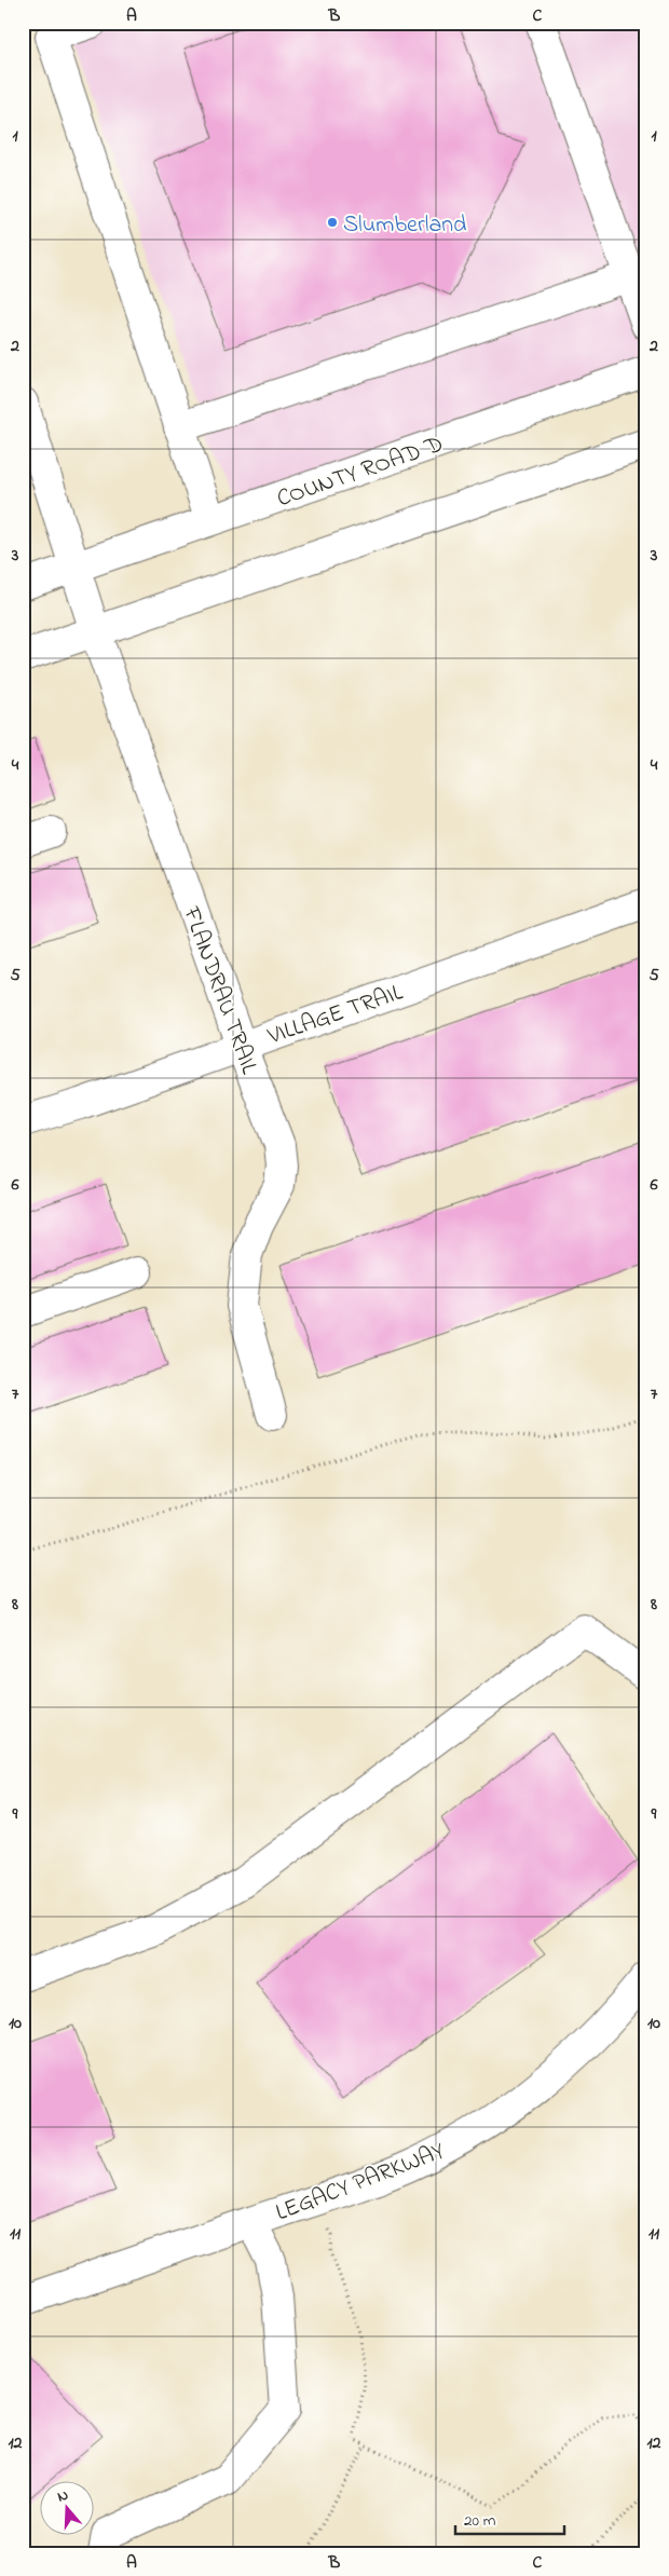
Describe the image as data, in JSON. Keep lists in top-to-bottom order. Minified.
{"streets":{"street":["COUNTY ROAD D","FLANDRAU TRAIL","VILLAGE TRAIL","LEGACY PARKWAY"]},"crossings":[["COUNTY ROAD D","FLANDRAU TRAIL"],["FLANDRAU TRAIL","VILLAGE TRAIL"]],"places":["Slumberland"],"scale_bar":"20 m","north":"top","grid":{"columns":["A","B","C"],"rows":["1","2","3","4","5","6","7","8","9","10","11","12"]}}
